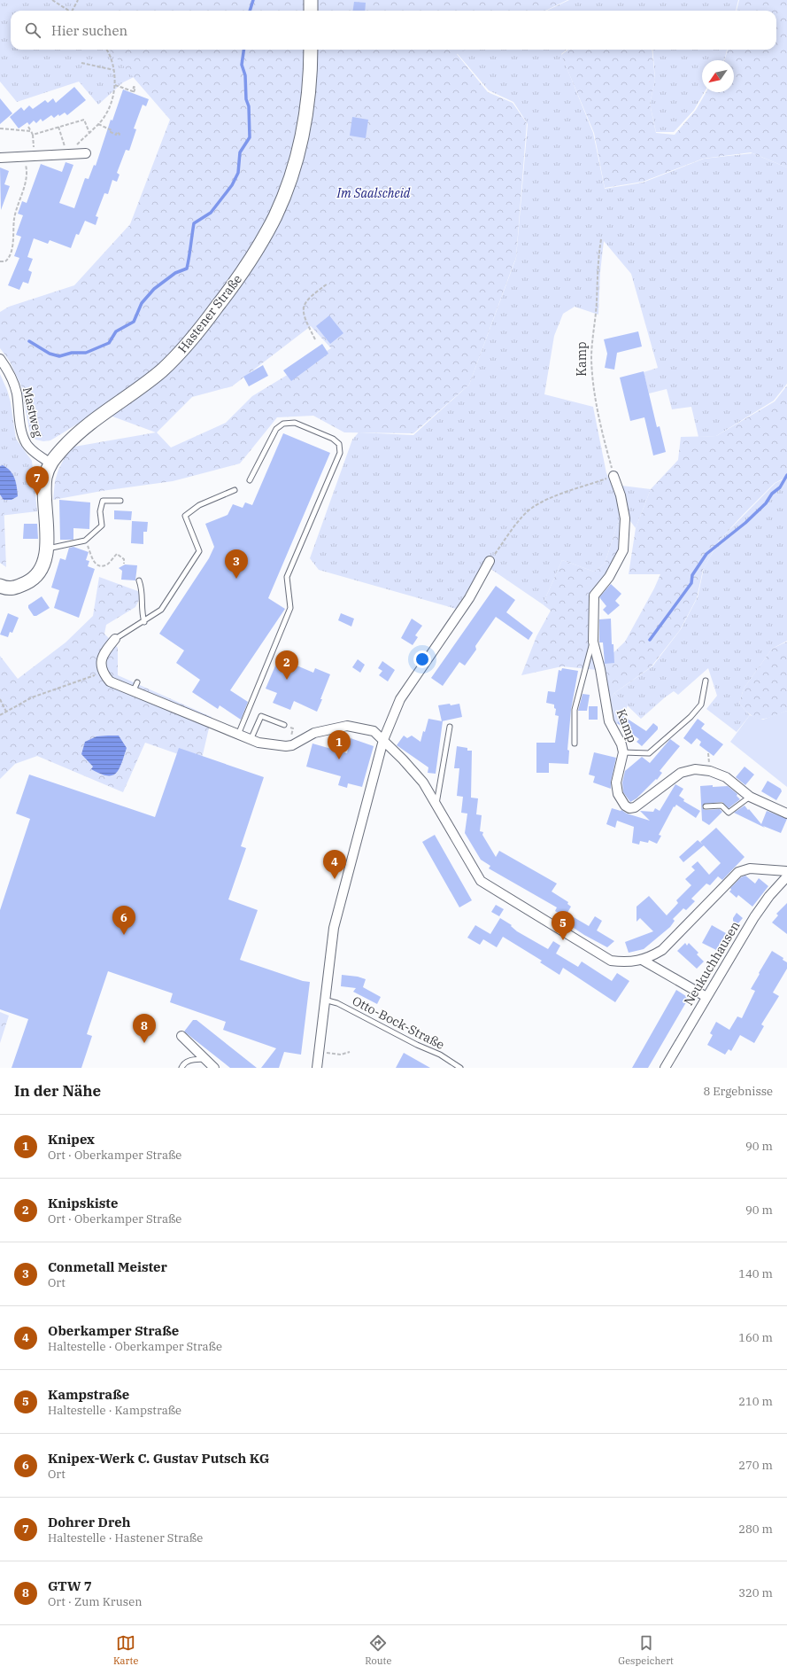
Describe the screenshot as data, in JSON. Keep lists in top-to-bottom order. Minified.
{"streets":{"main road":["Hastener Straße"],"street":["Kamp","Mastweg","Neukuchhausen"],"lane":["Otto-Bock-Straße"]},"crossings":[["Hastener Straße","Mastweg"]],"parks":["Im Saalscheid"],"north":"bottom left","page":{"search":"Hier suchen","pins":["7","3","2","1","4","6","5","8"],"heading":["In der Nähe","8 Ergebnisse"],"list":[{"mark":"1","name":"Knipex","note":"Ort · Oberkamper Straße","value":"90 m"},{"mark":"2","name":"Knipskiste","note":"Ort · Oberkamper Straße","value":"90 m"},{"mark":"3","name":"Conmetall Meister","note":"Ort","value":"140 m"},{"mark":"4","name":"Oberkamper Straße","note":"Haltestelle · Oberkamper Straße","value":"160 m"},{"mark":"5","name":"Kampstraße","note":"Haltestelle · Kampstraße","value":"210 m"},{"mark":"6","name":"Knipex-Werk C. Gustav Putsch KG","note":"Ort","value":"270 m"},{"mark":"7","name":"Dohrer Dreh","note":"Haltestelle · Hastener Straße","value":"280 m"},{"mark":"8","name":"GTW 7","note":"Ort · Zum Krusen","value":"320 m"}],"nav":["Karte","Route","Gespeichert"]}}
